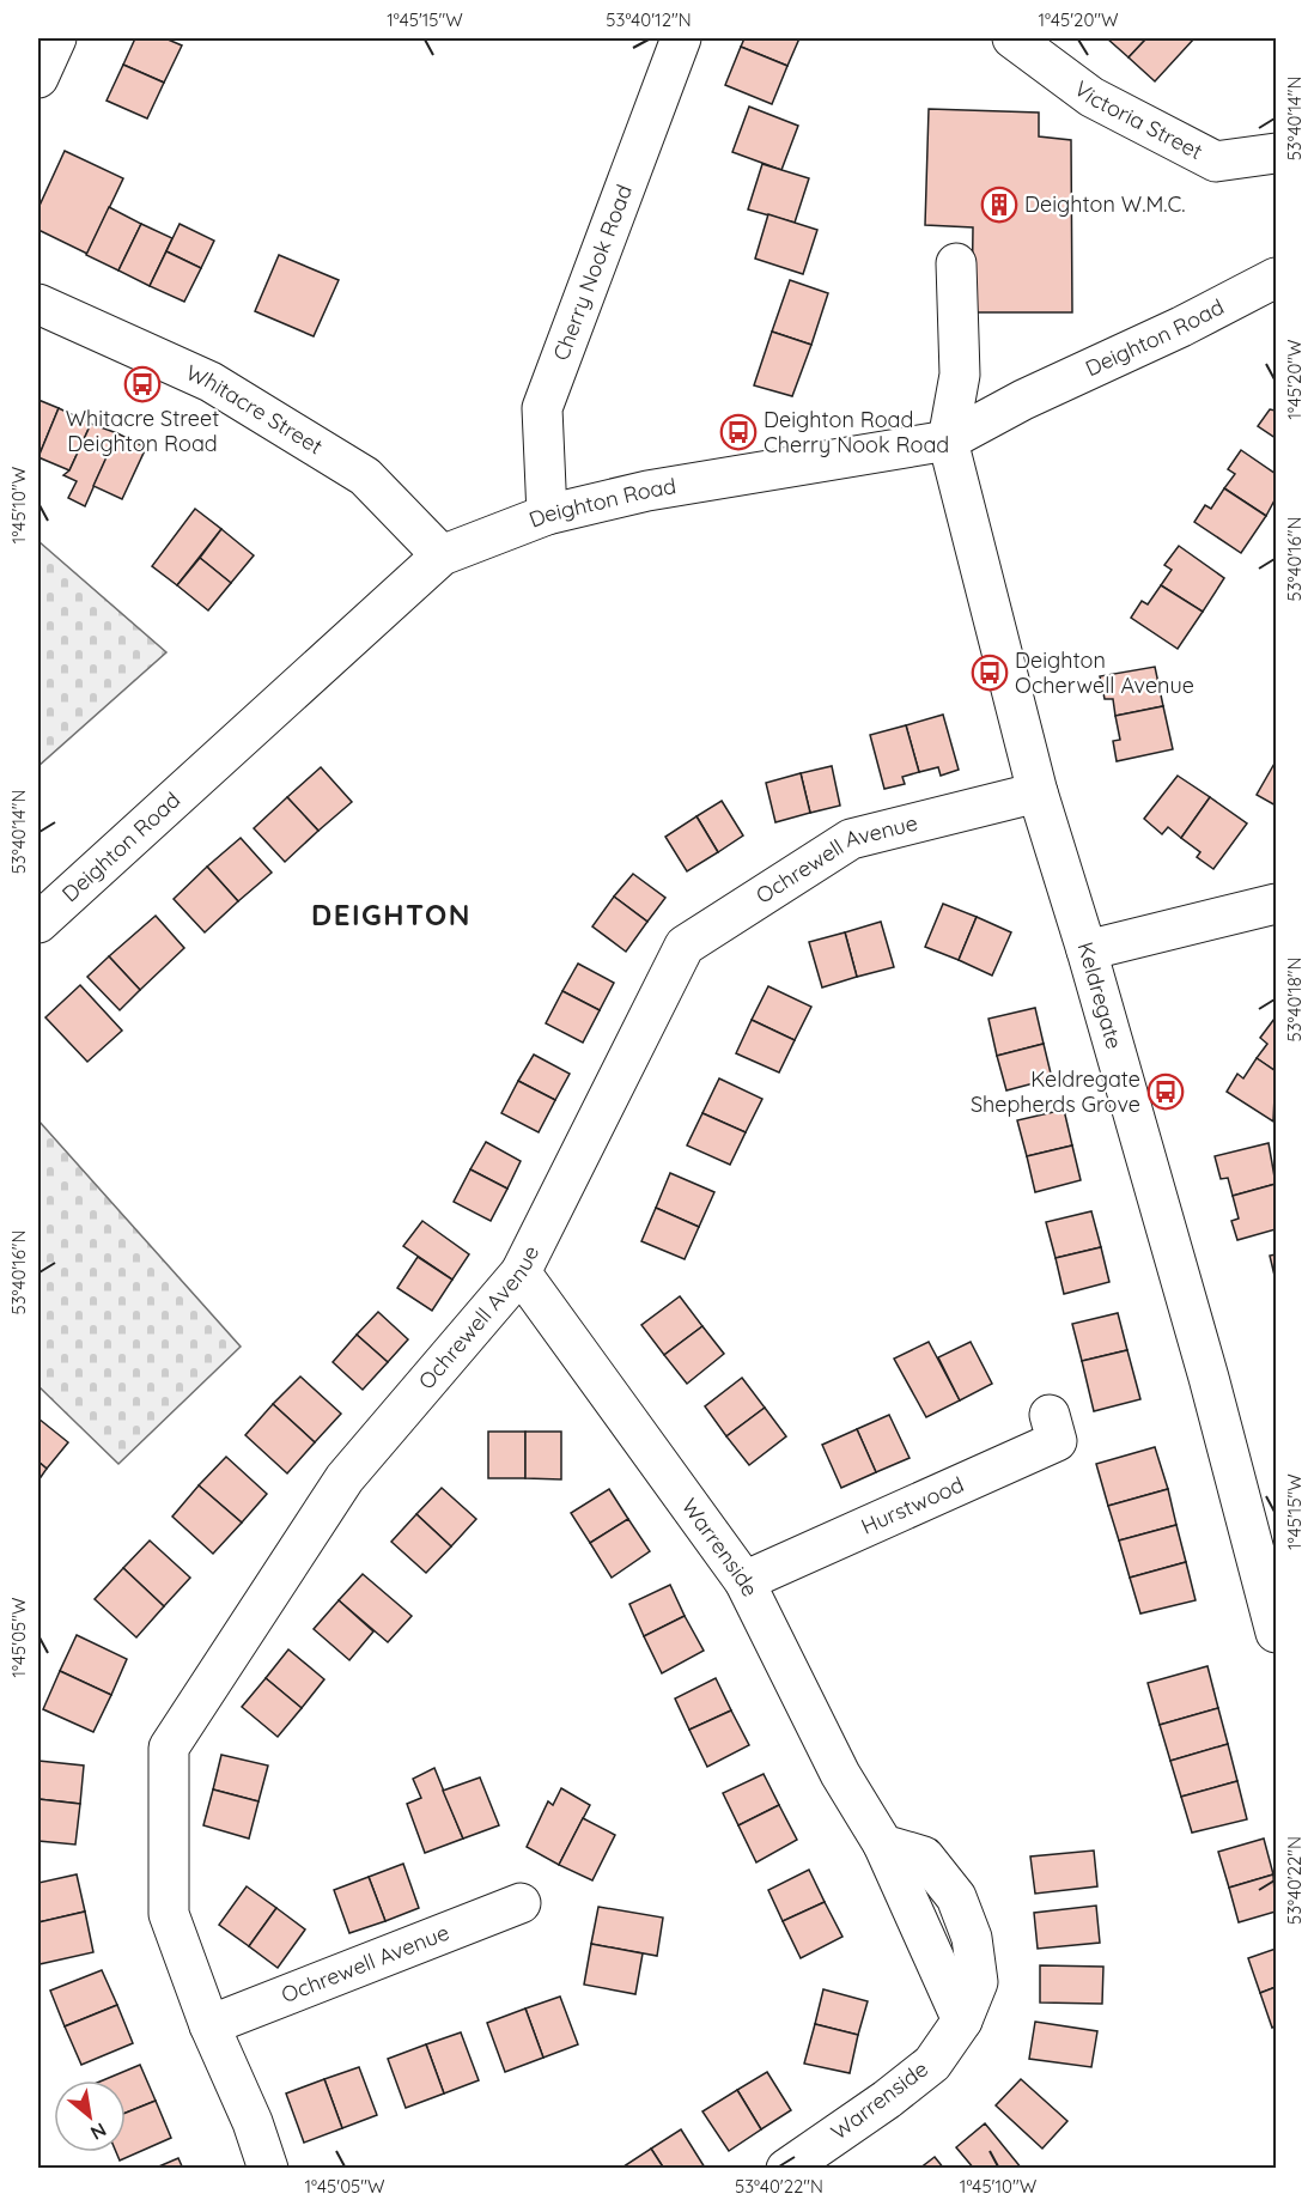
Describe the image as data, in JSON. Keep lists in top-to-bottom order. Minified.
{"streets":{"street":["Victoria Street","Cherry Nook Road","Deighton Road","Whitacre Street","Ochrewell Avenue","Keldregate","Hurstwood","Warrenside"]},"crossings":[["Cherry Nook Road","Deighton Road"],["Deighton Road","Whitacre Street"],["Deighton Road","Keldregate"],["Ochrewell Avenue","Keldregate"],["Ochrewell Avenue","Warrenside"],["Hurstwood","Warrenside"]],"districts":["DEIGHTON"],"places":{"building":["Deighton W.M.C."],"bus stop":["Whitacre Street Deighton Road","Deighton Road Cherry Nook Road","Deighton Ocherwell Avenue","Keldregate Shepherds Grove"]},"north":"bottom right","coordinates":["1°45'15\"W","53°40'12\"N","1°45'20\"W","53°40'14\"N","1°45'10\"W","53°40'16\"N","53°40'18\"N","1°45'05\"W","53°40'22\"N"]}
